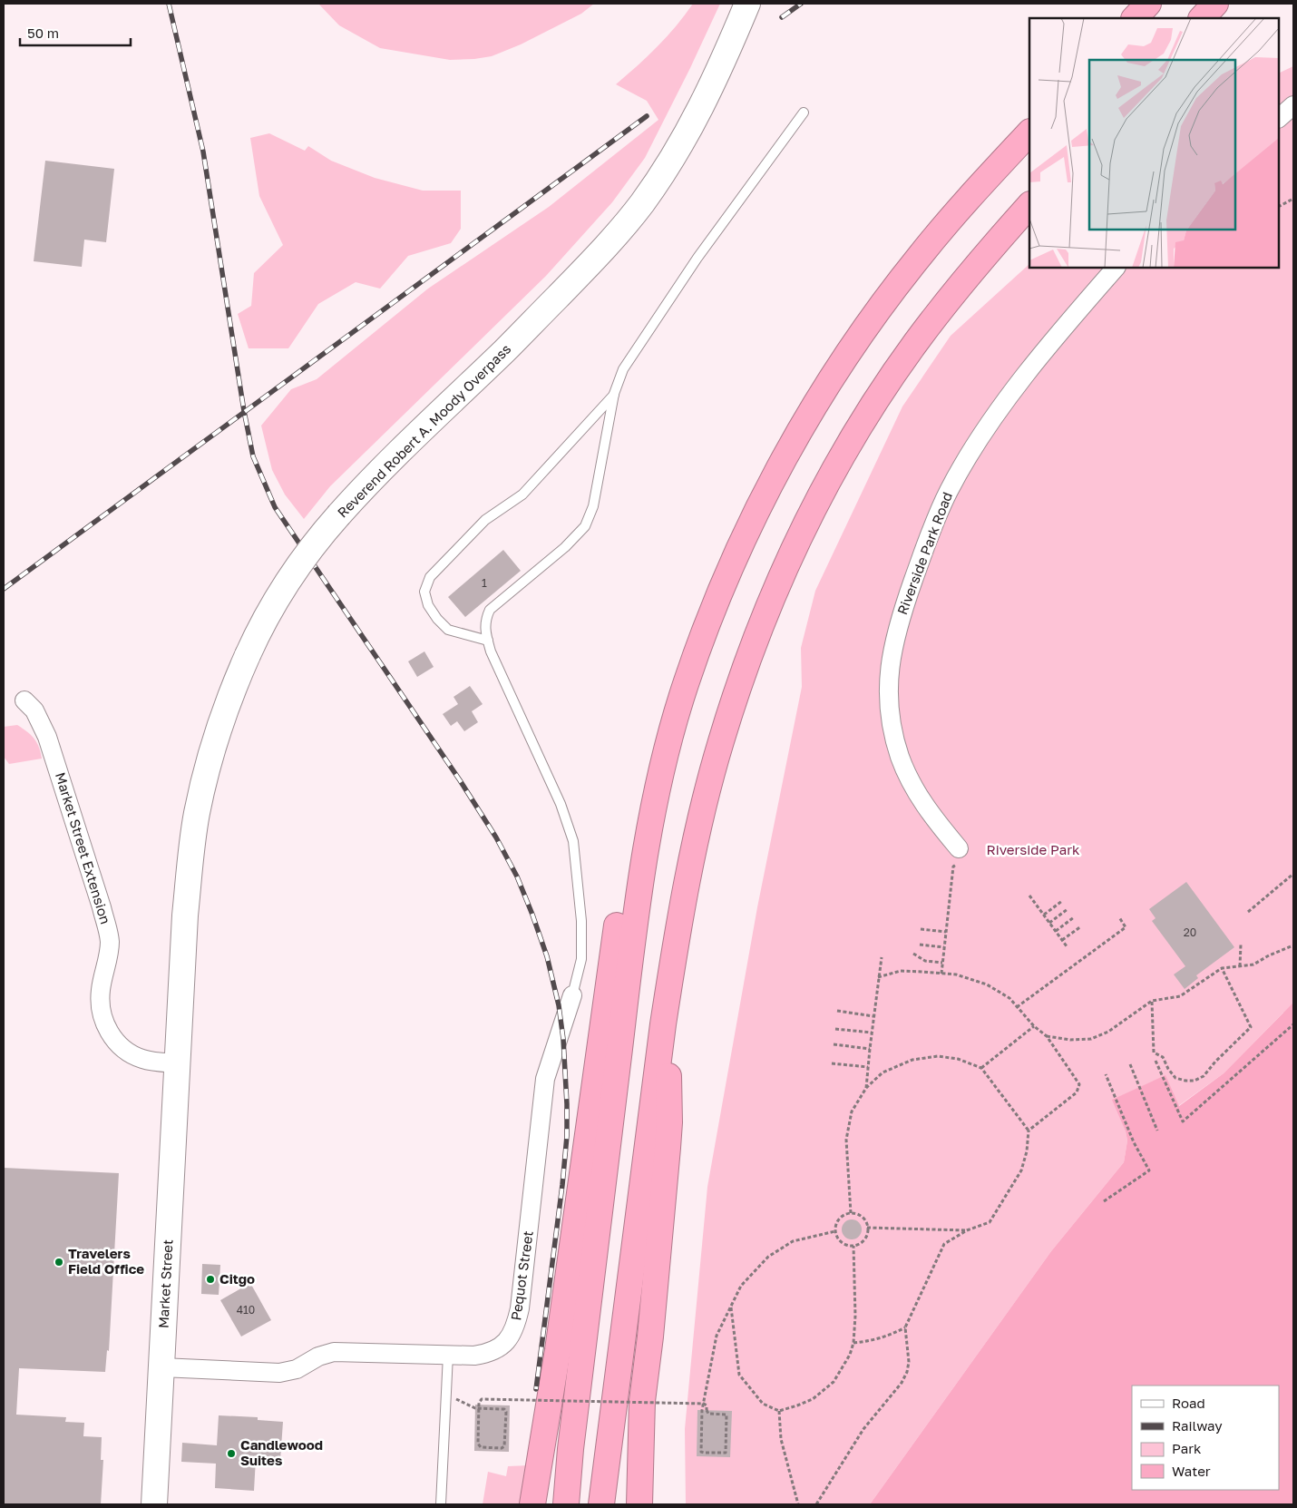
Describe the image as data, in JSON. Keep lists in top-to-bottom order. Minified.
{"streets":{"main road":["Reverend Robert A. Moody Overpass","Market Street"],"street":["Riverside Park Road","Market Street Extension","Pequot Street"]},"crossings":[["Reverend Robert A. Moody Overpass","Market Street Extension"],["Reverend Robert A. Moody Overpass","Market Street"],["Market Street Extension","Market Street"],["Pequot Street","Market Street"]],"parks":["Riverside Park"],"places":["Travelers Field Office","Citgo","Candlewood Suites"],"house_numbers":["1","20","410"],"legend":["Road","Railway","Park","Water"],"scale_bar":"50 m"}
